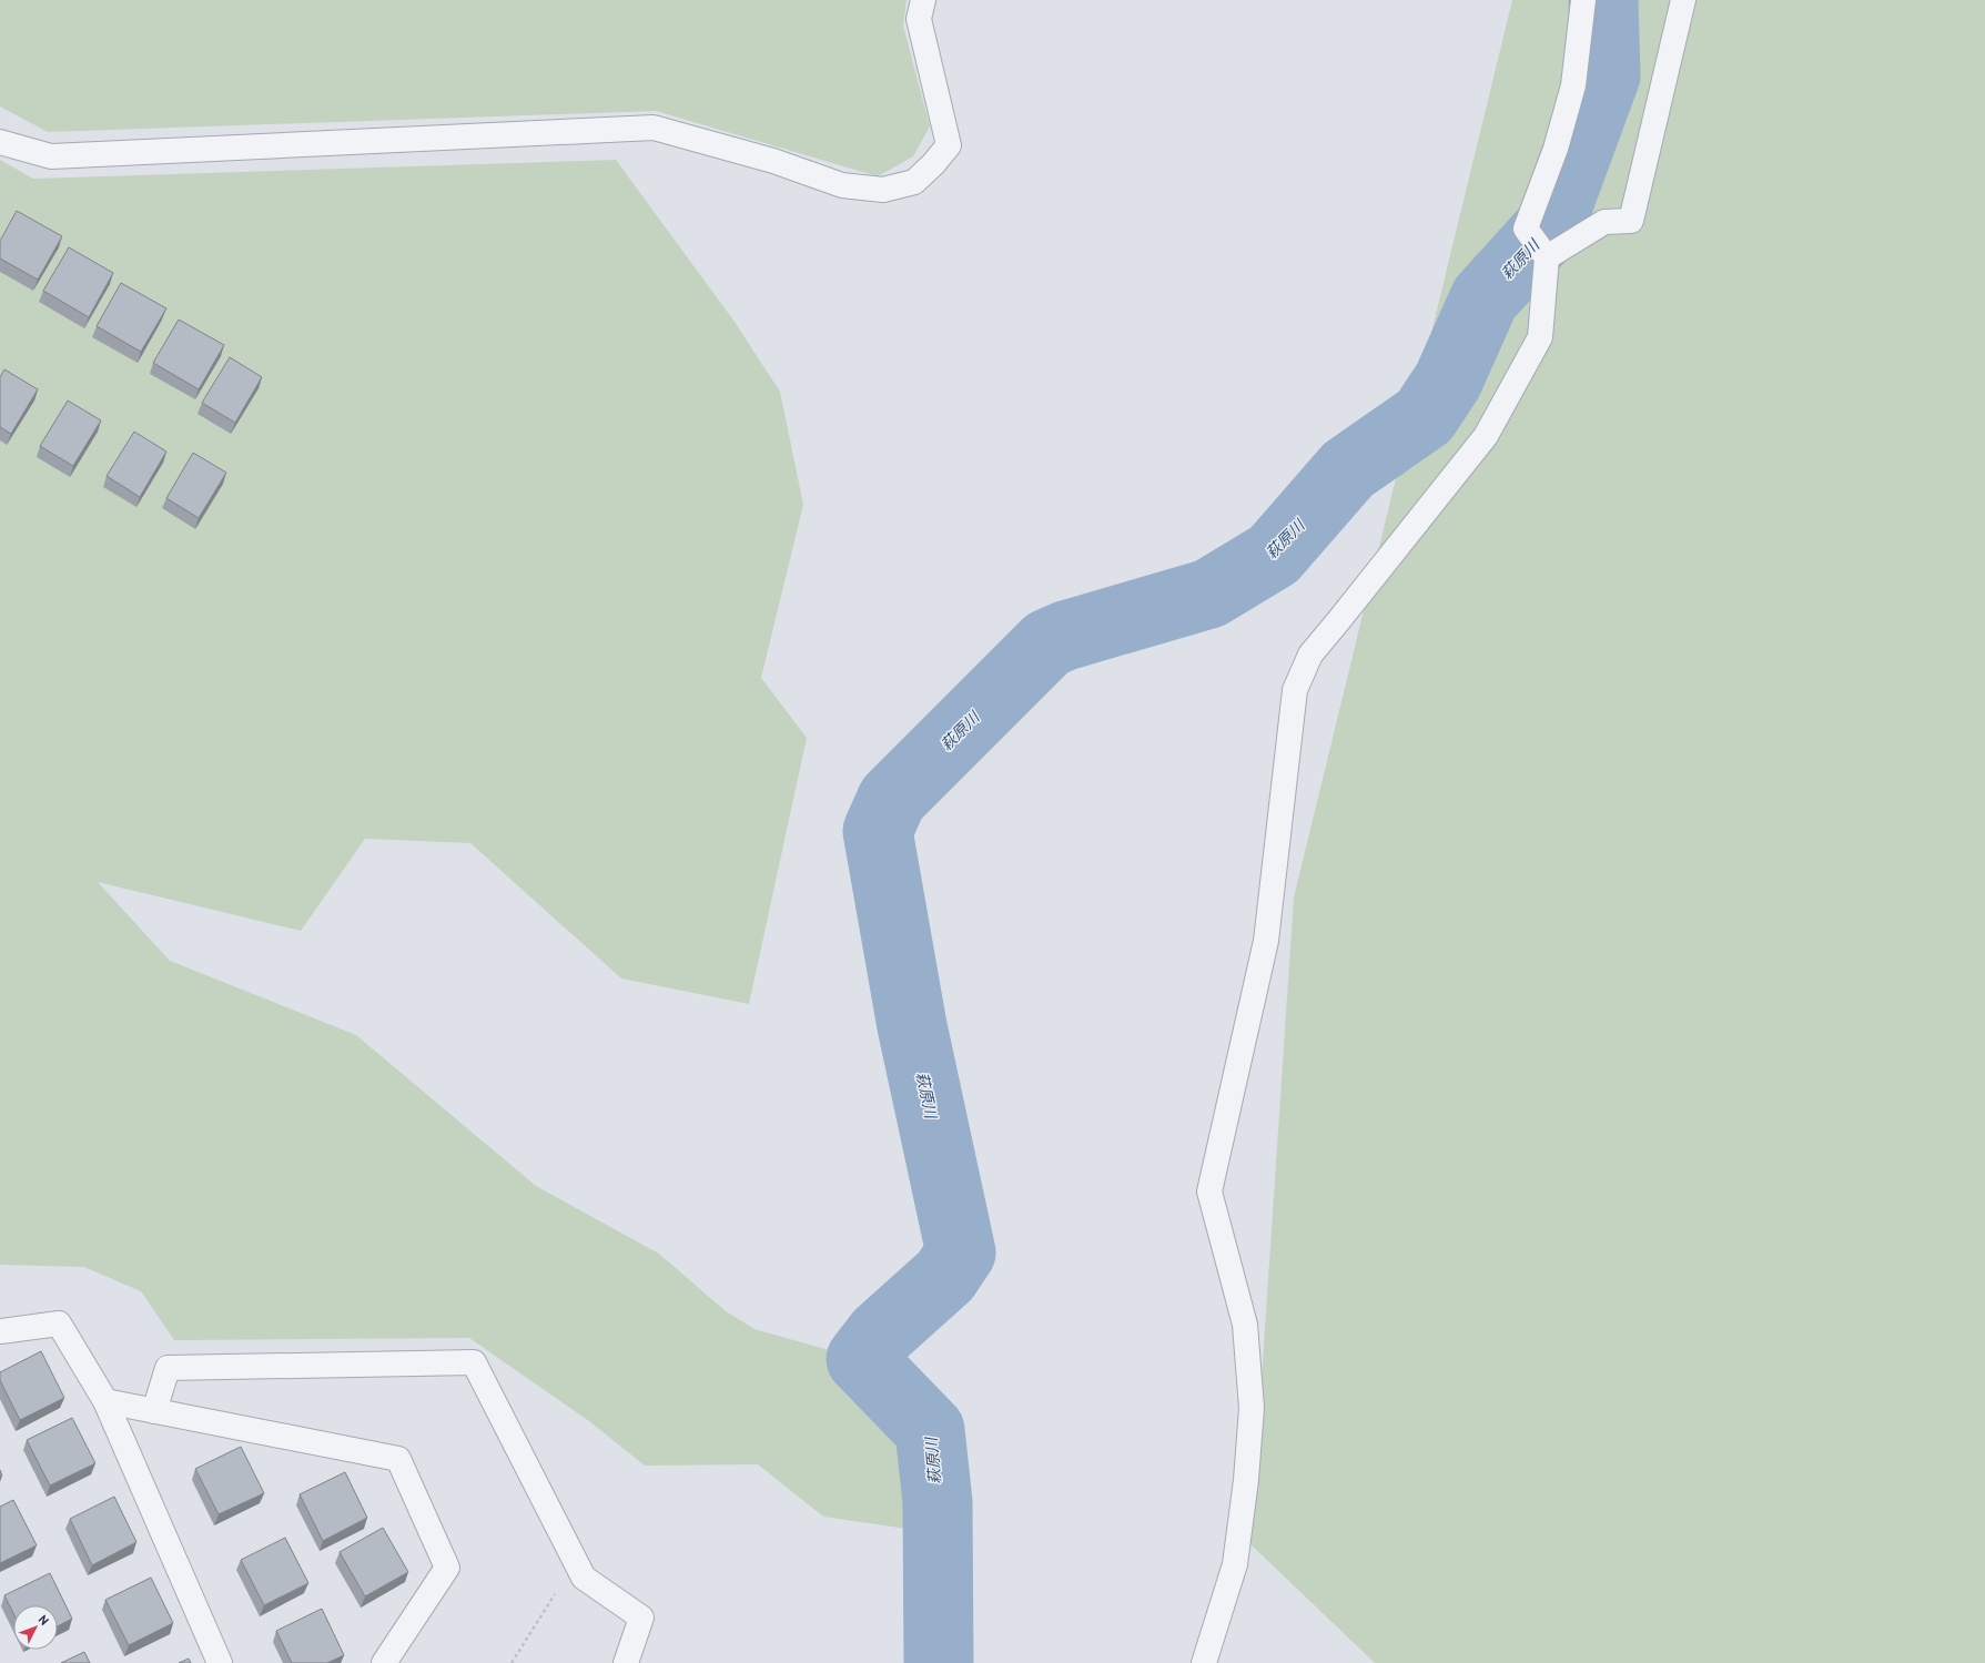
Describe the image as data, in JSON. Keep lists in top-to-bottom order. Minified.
{"water":["萩原川"],"north":"top right"}
